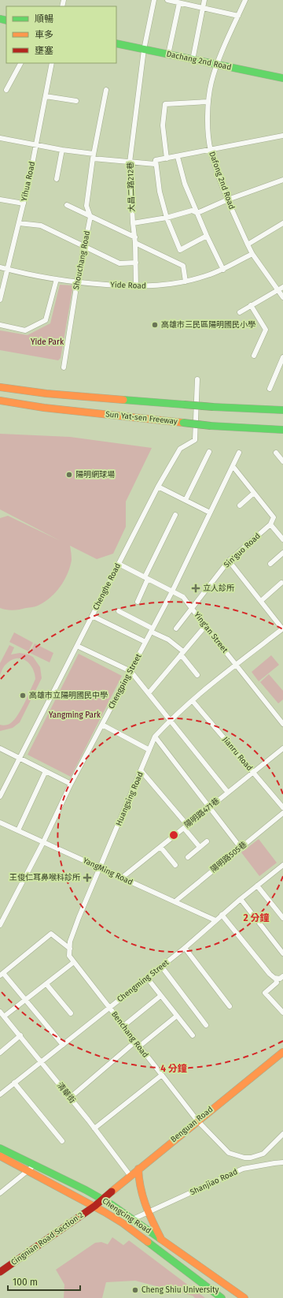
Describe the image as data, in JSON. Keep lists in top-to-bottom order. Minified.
{"streets":{"main road":["Dachang 2nd Road","Sun Yat-sen Freeway","Benguan Road","Chengcing Road","Cingnian Road Section 2"],"street":["Dafong 2nd Road","Yihua Road","大昌二路212巷","Shouchang Road","Yide Road","Sin'guo Road","Chenghe Road","Ying'an Street","Chengping Street","Jianru Road","Huangsing Road","陽明路471巷","陽明路505巷","YangMing Road","Chengming Street","Benchang Road","清華街","Shanjiao Road"]},"crossings":[["Dachang 2nd Road","Dafong 2nd Road"],["Dachang 2nd Road","大昌二路212巷"],["Dafong 2nd Road","Yide Road"],["Yihua Road","Yide Road"],["大昌二路212巷","Yide Road"],["Shouchang Road","Yide Road"],["Sin'guo Road","Ying'an Street"],["Chenghe Road","Ying'an Street"],["Ying'an Street","Chengping Street"],["Ying'an Street","Huangsing Road"],["Chengping Street","YangMing Road"],["Jianru Road","Huangsing Road"],["Jianru Road","陽明路471巷"],["Huangsing Road","YangMing Road"],["陽明路471巷","YangMing Road"],["陽明路505巷","YangMing Road"],["YangMing Road","Chengming Street"],["Chengming Street","Benchang Road"],["Chengming Street","清華街"],["Benchang Road","Benguan Road"],["清華街","Benguan Road"],["Benguan Road","Chengcing Road"],["Benguan Road","Cingnian Road Section 2"],["Shanjiao Road","Chengcing Road"],["Chengcing Road","Cingnian Road Section 2"]],"parks":["Yide Park","Yangming Park"],"places":{"other":["高雄市三民區陽明國民小學","陽明網球場","高雄市立陽明國民中學","Cheng Shiu University"],"health":["立人診所","王俊仁耳鼻喉科診所"]},"legend":["順暢","車多","壅塞"],"scale_bar":"100 m","rings":["2 分鐘","4 分鐘"]}
